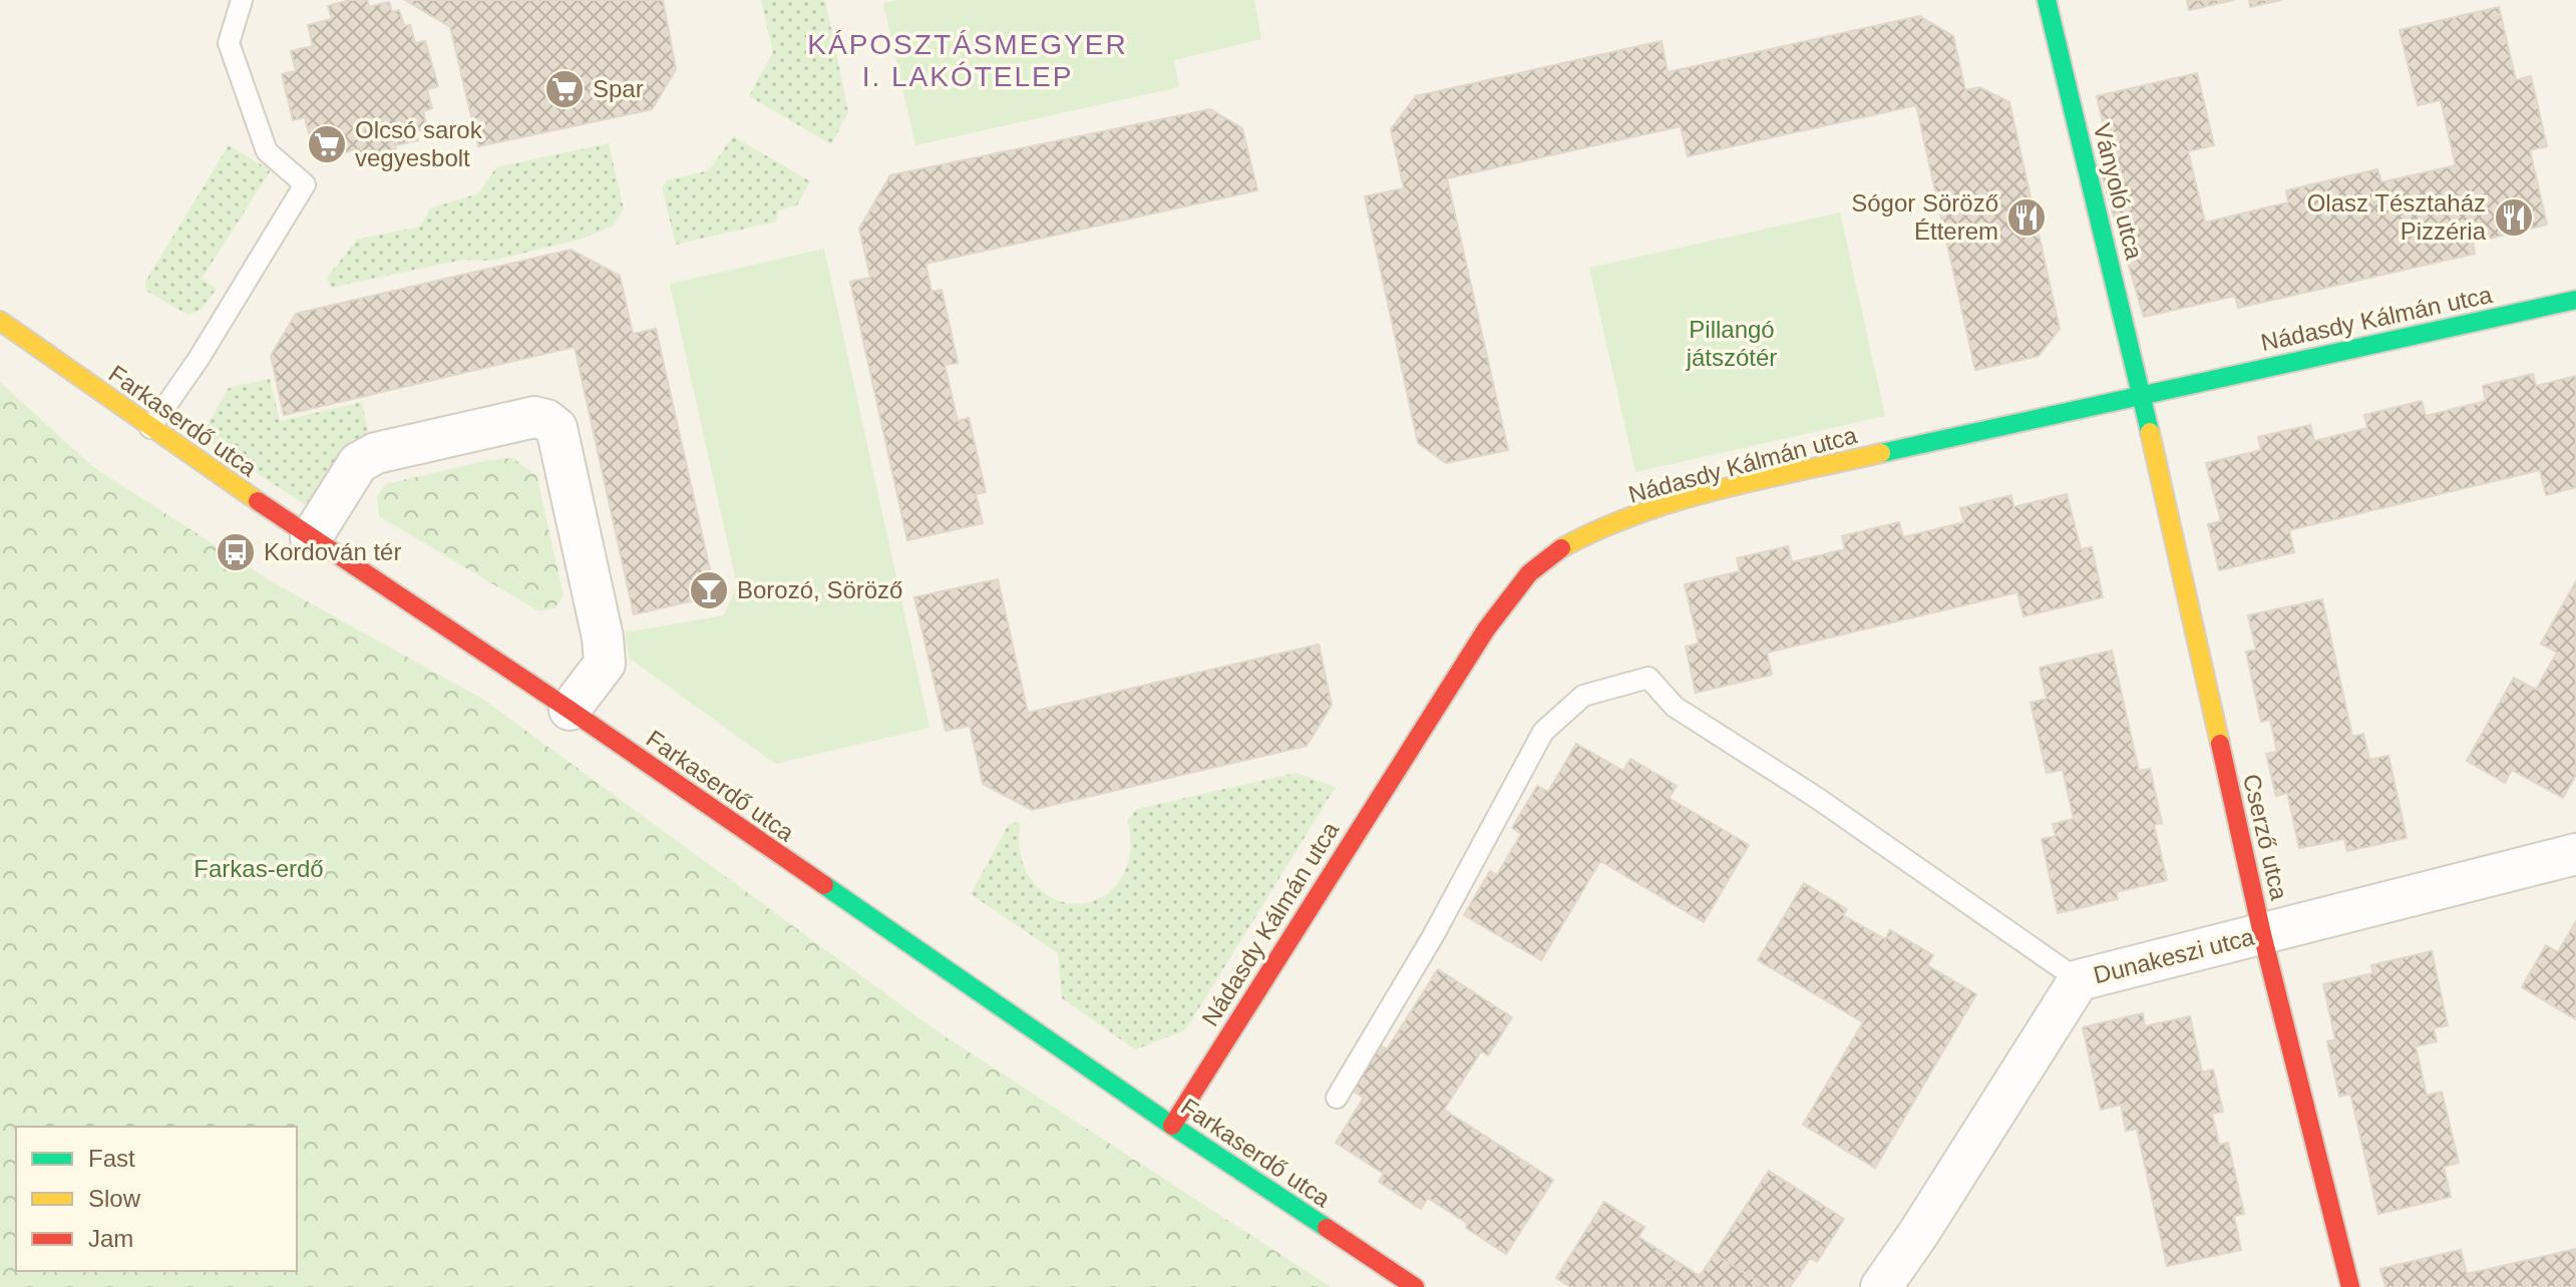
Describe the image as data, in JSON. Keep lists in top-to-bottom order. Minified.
{"streets":{"street":["Ványoló utca","Nádasdy Kálmán utca","Farkaserdő utca","Cserző utca","Dunakeszi utca"]},"crossings":[["Ványoló utca","Nádasdy Kálmán utca"],["Ványoló utca","Cserző utca"],["Nádasdy Kálmán utca","Farkaserdő utca"],["Nádasdy Kálmán utca","Cserző utca"],["Cserző utca","Dunakeszi utca"]],"districts":["KÁPOSZTÁSMEGYER I. LAKÓTELEP"],"parks":["Pillangó játszótér","Farkas-erdő"],"places":{"supermarket":["Spar","Olcsó sarok vegyesbolt"],"restaurant":["Sógor Söröző Étterem","Olasz Tésztaház Pizzéria"],"bus stop":["Kordován tér"],"bar":["Borozó, Söröző"]},"legend":["Fast","Slow","Jam"]}
